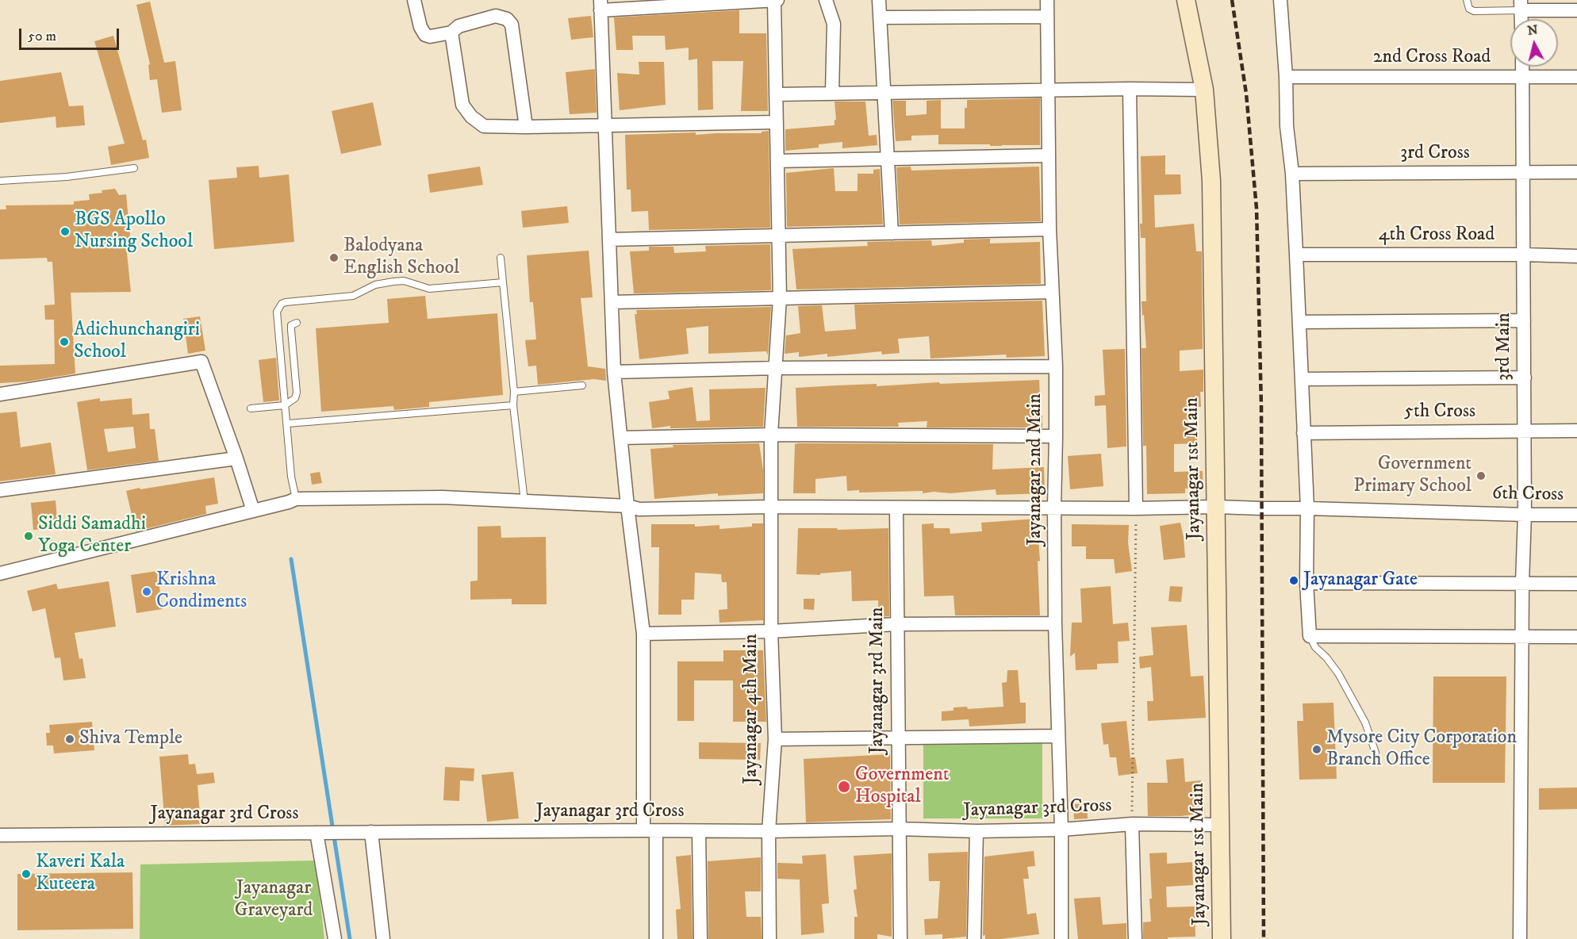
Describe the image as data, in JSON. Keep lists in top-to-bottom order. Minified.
{"streets":{"street":["2nd Cross Road","3rd Cross","4th Cross Road","3rd Main","5th Cross","Jayanagar 1st Main","Jayanagar 2nd Main","6th Cross","Jayanagar 3rd Main","Jayanagar 4th Main","Jayanagar 3rd Cross"]},"crossings":[["2nd Cross Road","3rd Main"],["3rd Cross","3rd Main"],["4th Cross Road","3rd Main"],["3rd Main","5th Cross"],["3rd Main","6th Cross"],["Jayanagar 1st Main","6th Cross"],["Jayanagar 1st Main","Jayanagar 3rd Cross"],["Jayanagar 2nd Main","6th Cross"],["Jayanagar 2nd Main","Jayanagar 3rd Cross"],["6th Cross","Jayanagar 3rd Main"],["6th Cross","Jayanagar 4th Main"],["Jayanagar 3rd Main","Jayanagar 3rd Cross"],["Jayanagar 4th Main","Jayanagar 3rd Cross"]],"parks":["Jayanagar Graveyard"],"places":["BGS Apollo Nursing School","Balodyana English School","Adichunchangiri School","Government Primary School","Siddi Samadhi Yoga Center","Jayanagar Gate","Krishna Condiments","Shiva Temple","Mysore City Corporation Branch Office","Government Hospital","Kaveri Kala Kuteera"],"scale_bar":"50 m","north":"top"}
